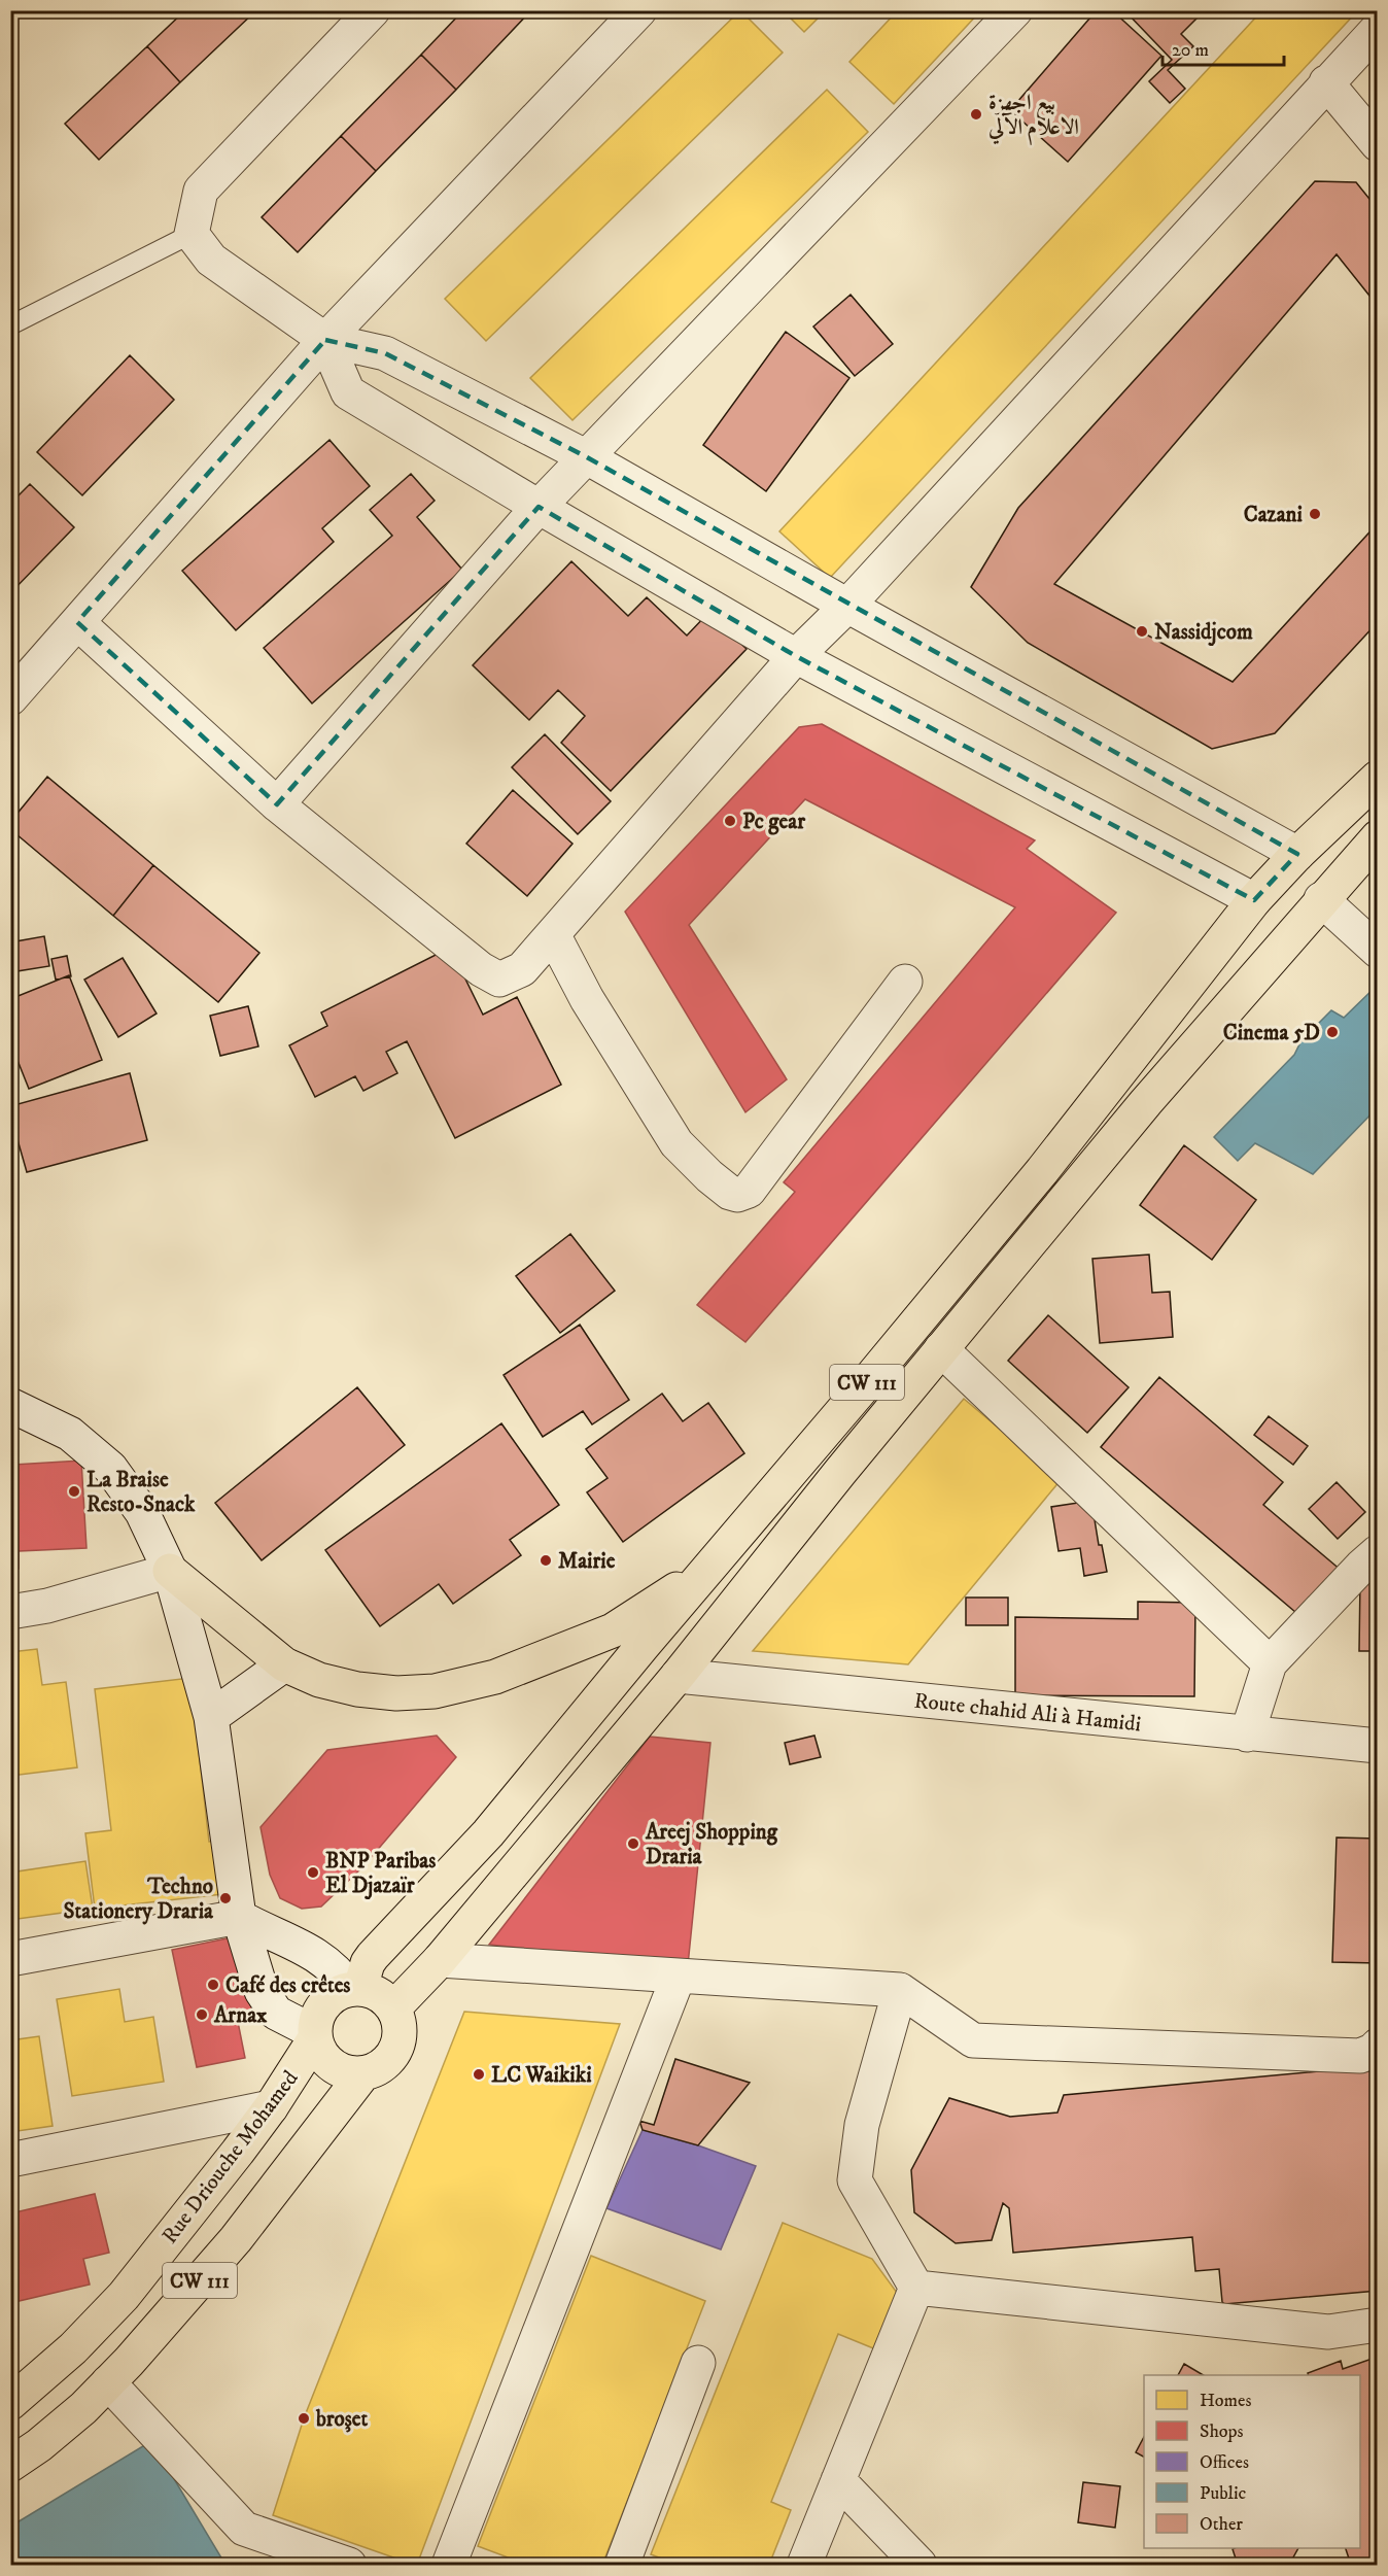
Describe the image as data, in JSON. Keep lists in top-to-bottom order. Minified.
{"streets":{"main road":["CW 111","Rue Driouche Mohamed"],"street":["Route chahid Ali à Hamidi"]},"crossings":[["CW 111","Rue Driouche Mohamed"]],"places":["بيع اجهزة الاعلام الآلي","Cazani","Nassidjcom","Pc gear","Cinema 5D","La Braise Resto-Snack","Mairie","Areej Shopping Draria","BNP Paribas El Djazaïr","Techno Stationery Draria","Café des crêtes","Arnax","LC Waikiki","broşet"],"legend":["Homes","Shops","Offices","Public","Other"],"scale_bar":"20 m"}
